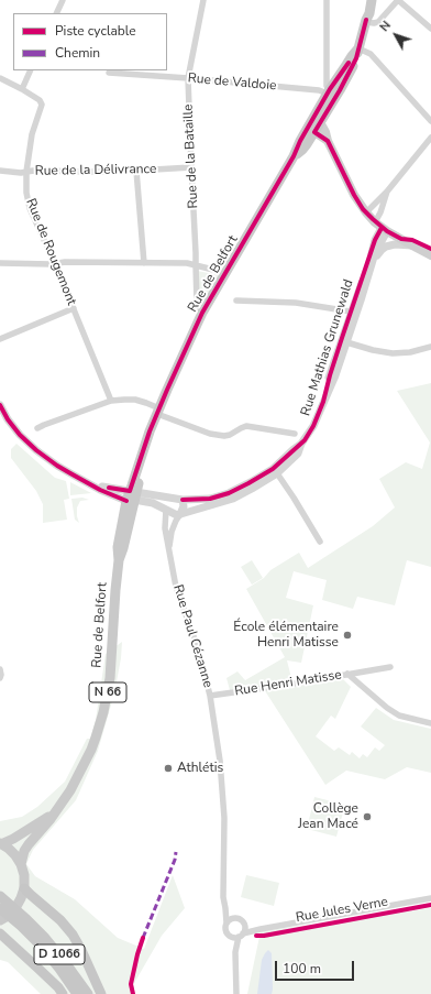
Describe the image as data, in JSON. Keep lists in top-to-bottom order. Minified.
{"streets":{"highway":["D 1066"],"main road":["Rue de Belfort","N 66"],"street":["Rue de Valdoie","Rue de la Bataille","Rue de la Délivrance","Rue de Rougemont","Rue Mathias Grunewald","Rue Paul Cézanne","Rue Henri Matisse","Rue Jules Verne"]},"crossings":[["Rue de Valdoie","Rue de la Bataille"],["Rue de Valdoie","Rue de Belfort"],["Rue de la Bataille","Rue de la Délivrance"],["Rue de la Bataille","Rue de Belfort"],["Rue de la Délivrance","Rue de Rougemont"],["Rue de Belfort","Rue Mathias Grunewald"],["Rue Mathias Grunewald","Rue Paul Cézanne"],["Rue Paul Cézanne","Rue Henri Matisse"],["Rue Paul Cézanne","Rue Jules Verne"]],"places":["École élémentaire Henri Matisse","Athlétis","Collège Jean Macé"],"legend":["Piste cyclable","Chemin"],"scale_bar":"100 m","north":"top left"}
